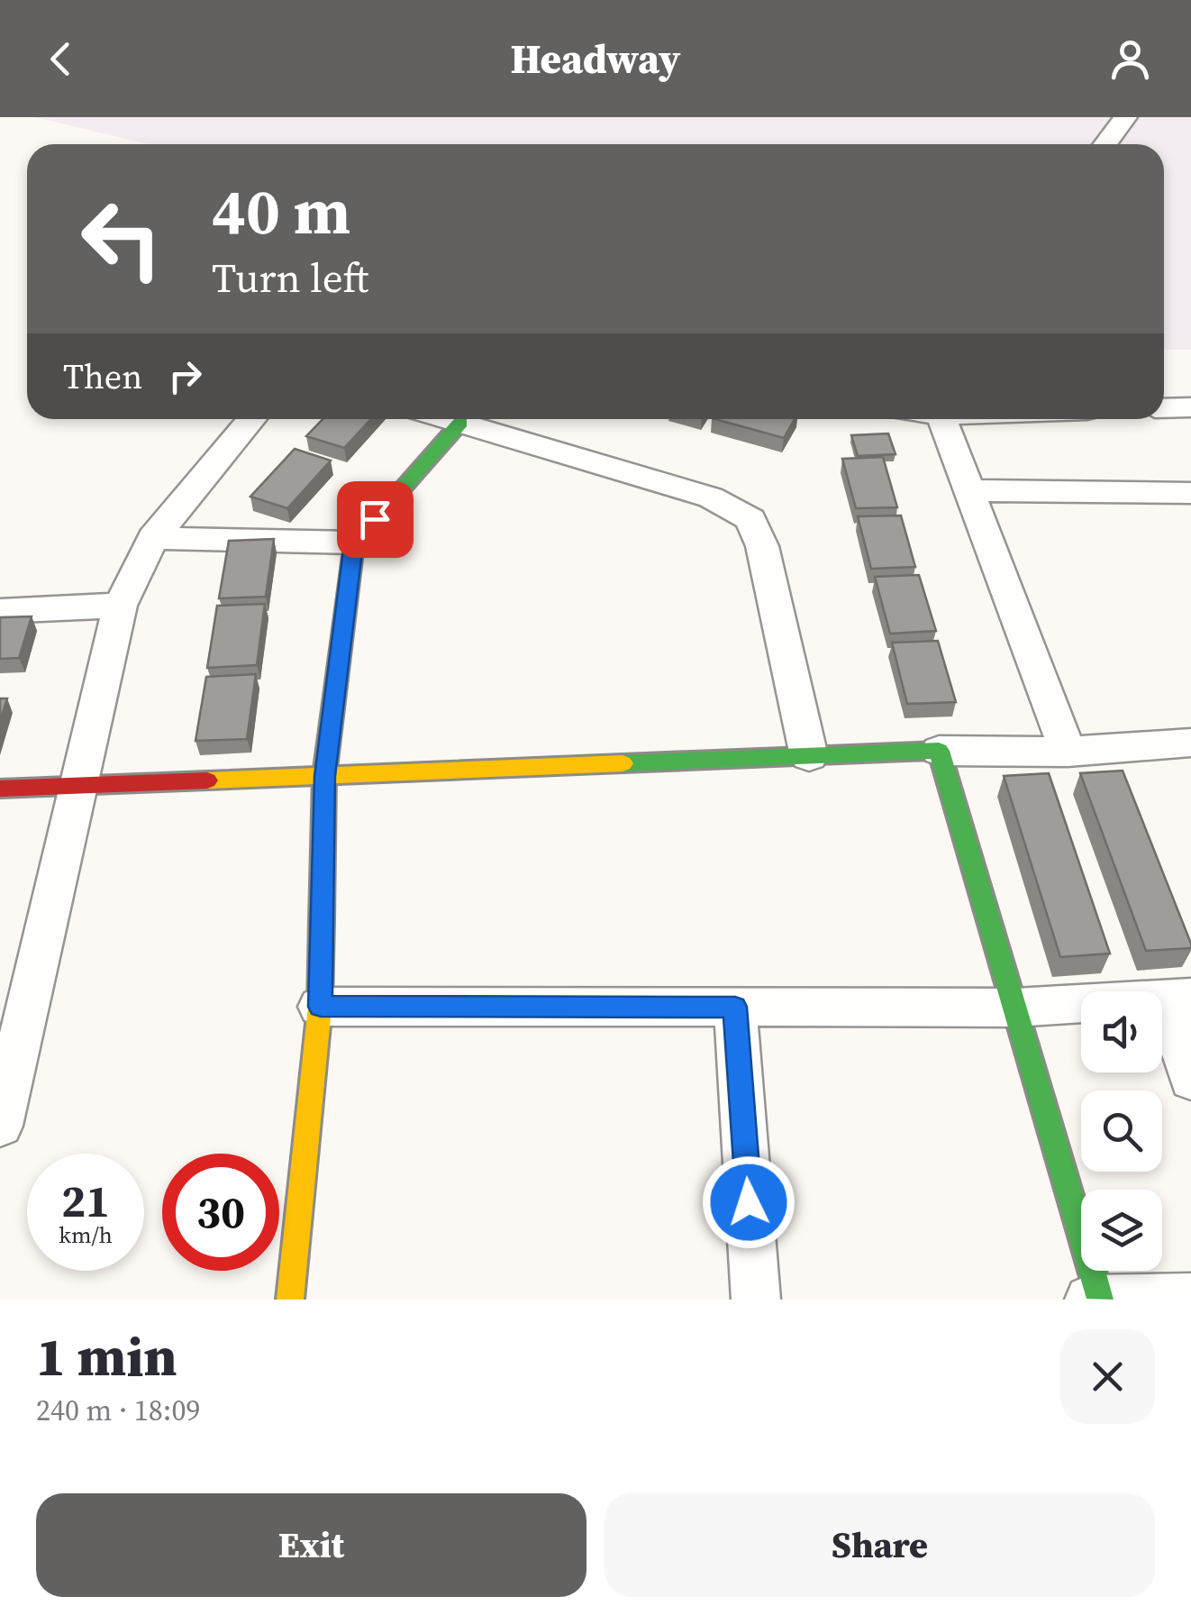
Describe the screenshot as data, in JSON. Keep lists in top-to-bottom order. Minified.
{"page":{"header":"Headway","turn":["40 m","Turn left"],"then":"Then","speed":"21 km/h","limit":"30","heading":["1 min","240 m · 18:09"],"buttons":["Exit","Share"]}}
